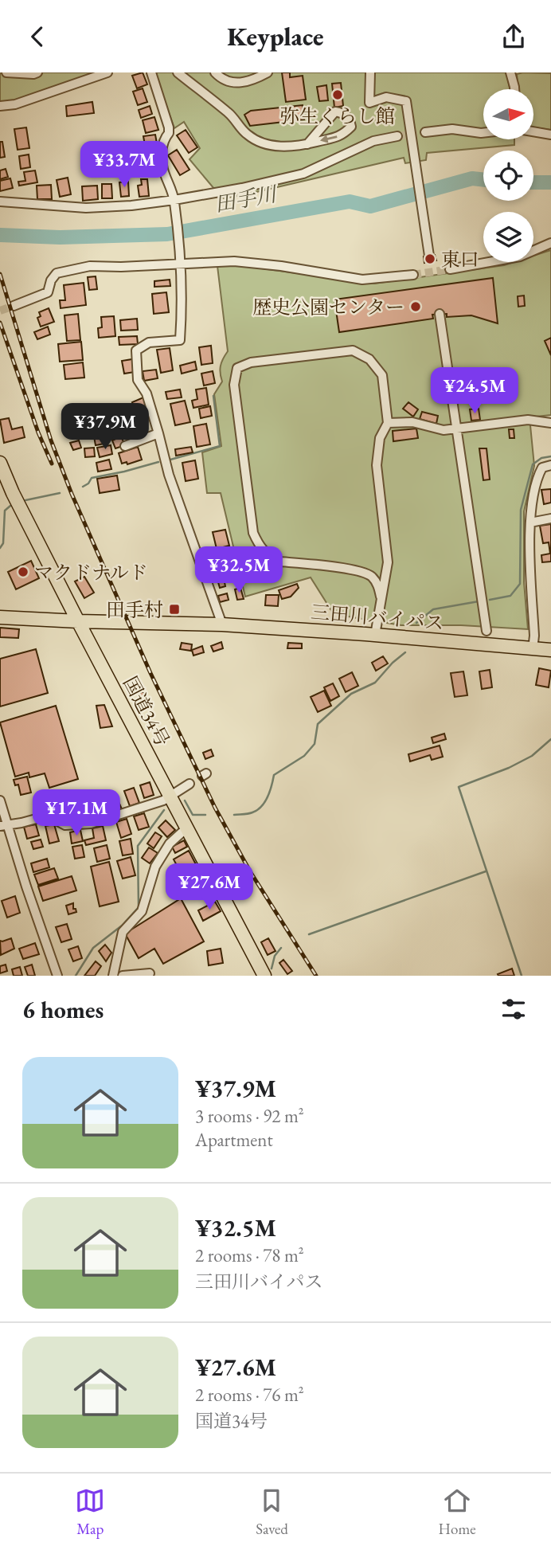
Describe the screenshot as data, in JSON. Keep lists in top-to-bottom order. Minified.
{"streets":{"highway":["三田川バイパス","国道34号"]},"crossings":[["三田川バイパス","国道34号"]],"water":["田手川"],"places":{"other":["弥生くらし館","東口","歴史公園センター","マクドナルド"],"transit":["田手村"]},"north":"right","page":{"header":"Keyplace","price":["¥33.7M","¥24.5M","¥37.9M","¥32.5M","¥17.1M","¥27.6M"],"heading":"6 homes","list":[{"name":"¥37.9M","note":"3 rooms · 92 m² · Apartment"},{"name":"¥32.5M","note":"2 rooms · 78 m² · 三田川バイパス"},{"name":"¥27.6M","note":"2 rooms · 76 m² · 国道34号"}],"tabs":["Map","Saved","Home"]}}
